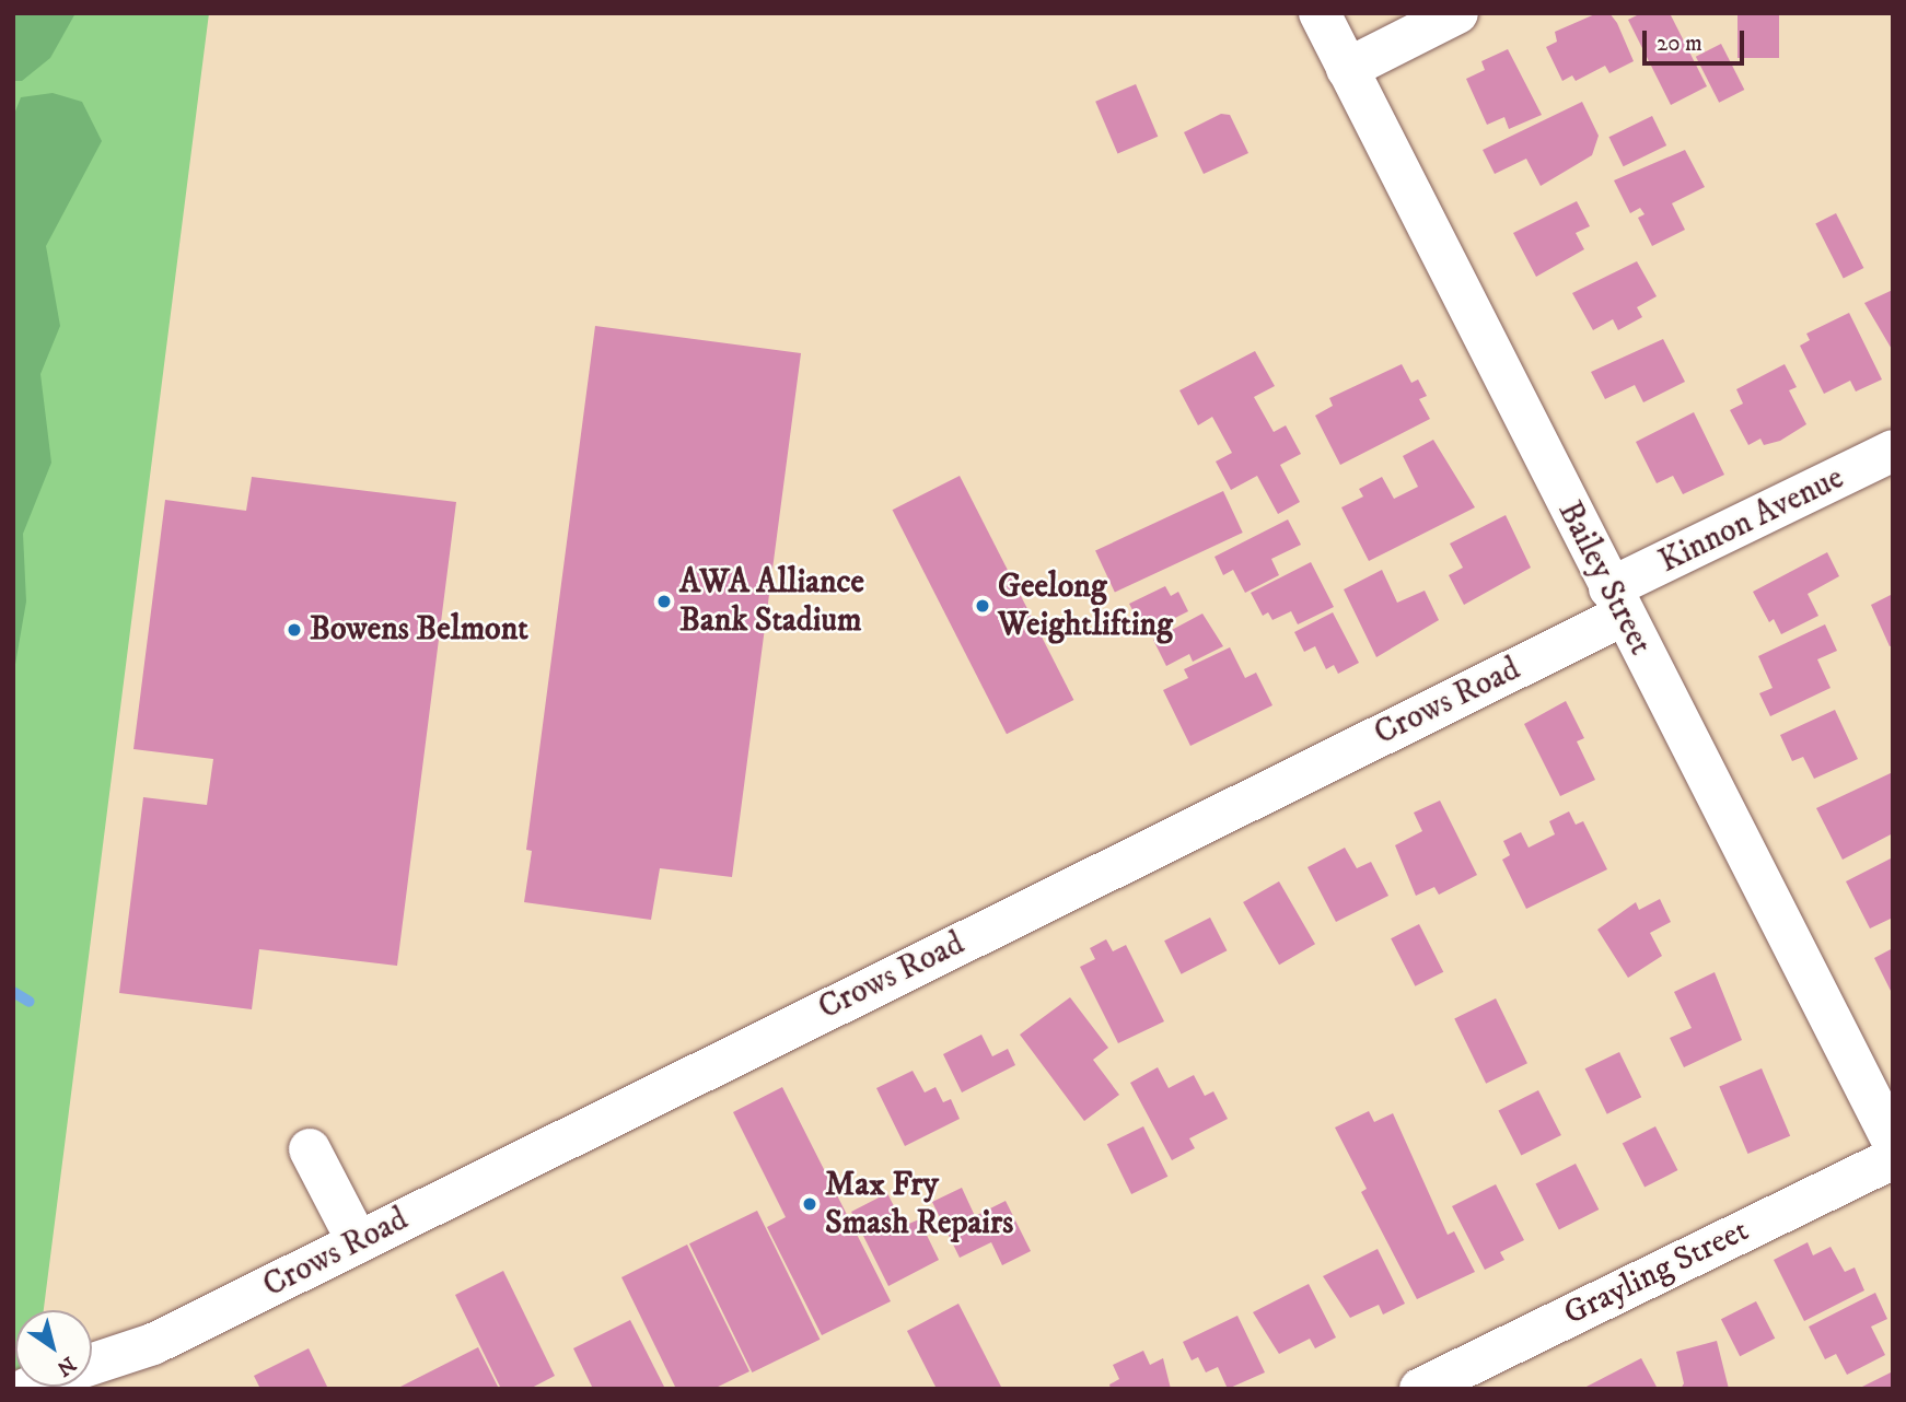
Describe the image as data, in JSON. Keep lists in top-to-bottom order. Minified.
{"streets":{"street":["Kinnon Avenue","Bailey Street","Crows Road","Grayling Street"]},"crossings":[["Kinnon Avenue","Bailey Street"],["Kinnon Avenue","Crows Road"],["Bailey Street","Crows Road"]],"places":["AWA Alliance Bank Stadium","Geelong Weightlifting","Bowens Belmont","Max Fry Smash Repairs"],"scale_bar":"20 m","north":"bottom right"}
